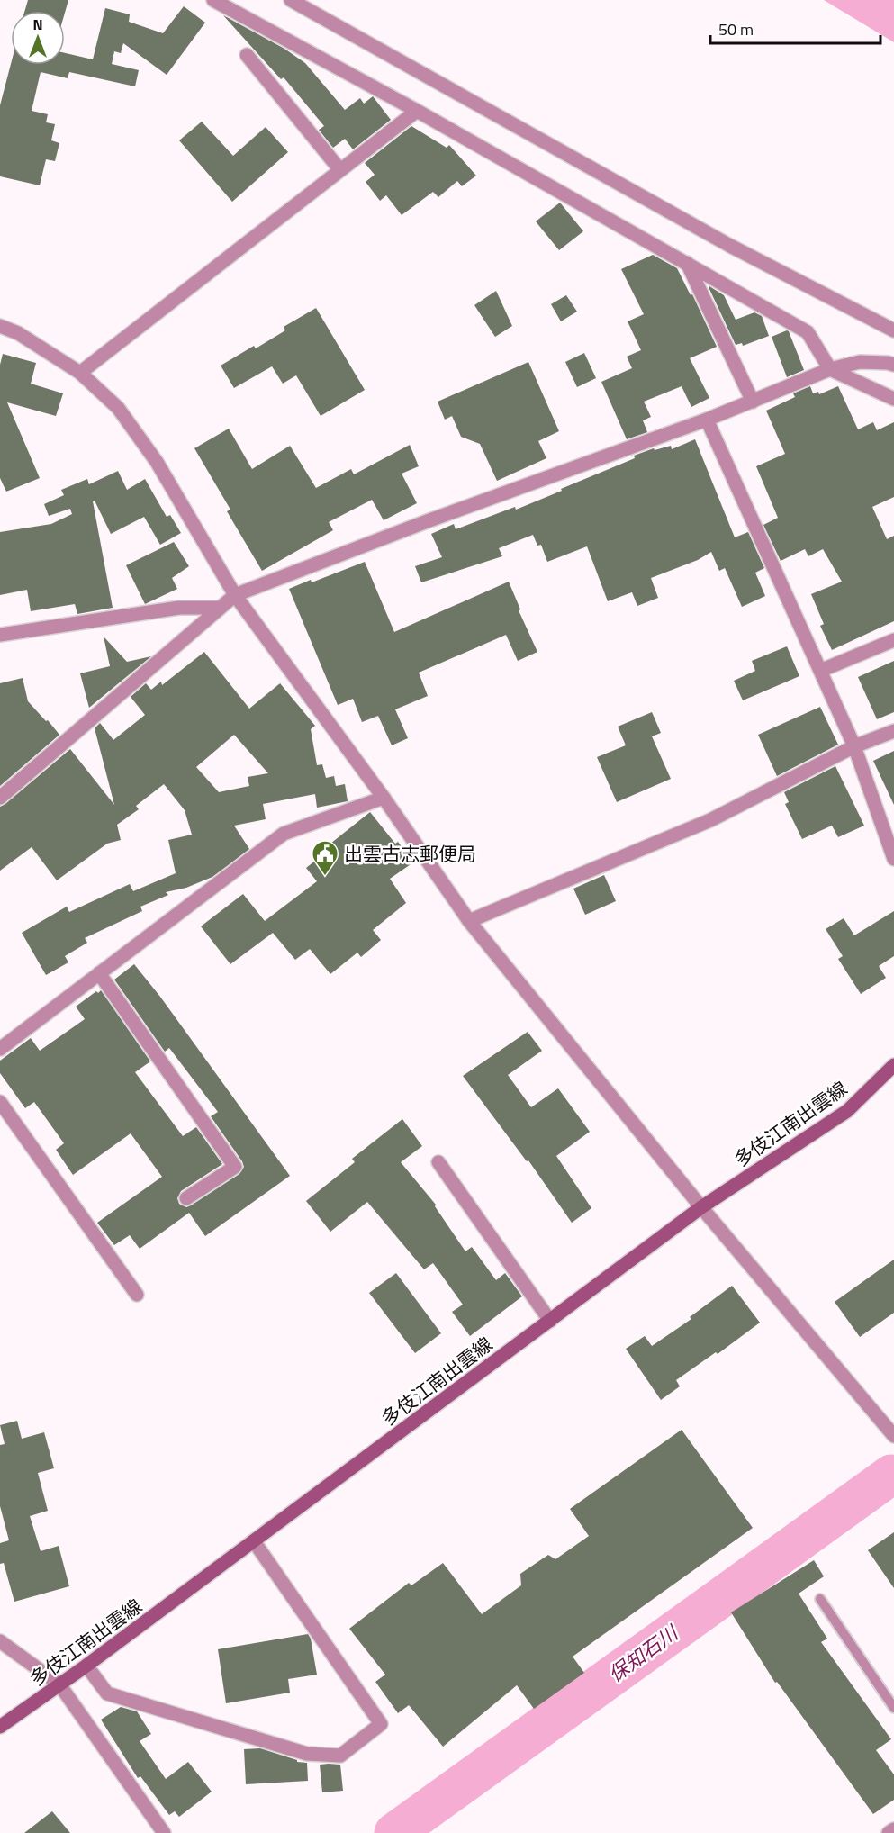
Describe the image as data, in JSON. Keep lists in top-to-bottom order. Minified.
{"streets":{"main road":["多伎江南出雲線"]},"water":["保知石川"],"places":{"public building":["出雲古志郵便局"]},"scale_bar":"50 m","north":"top"}
